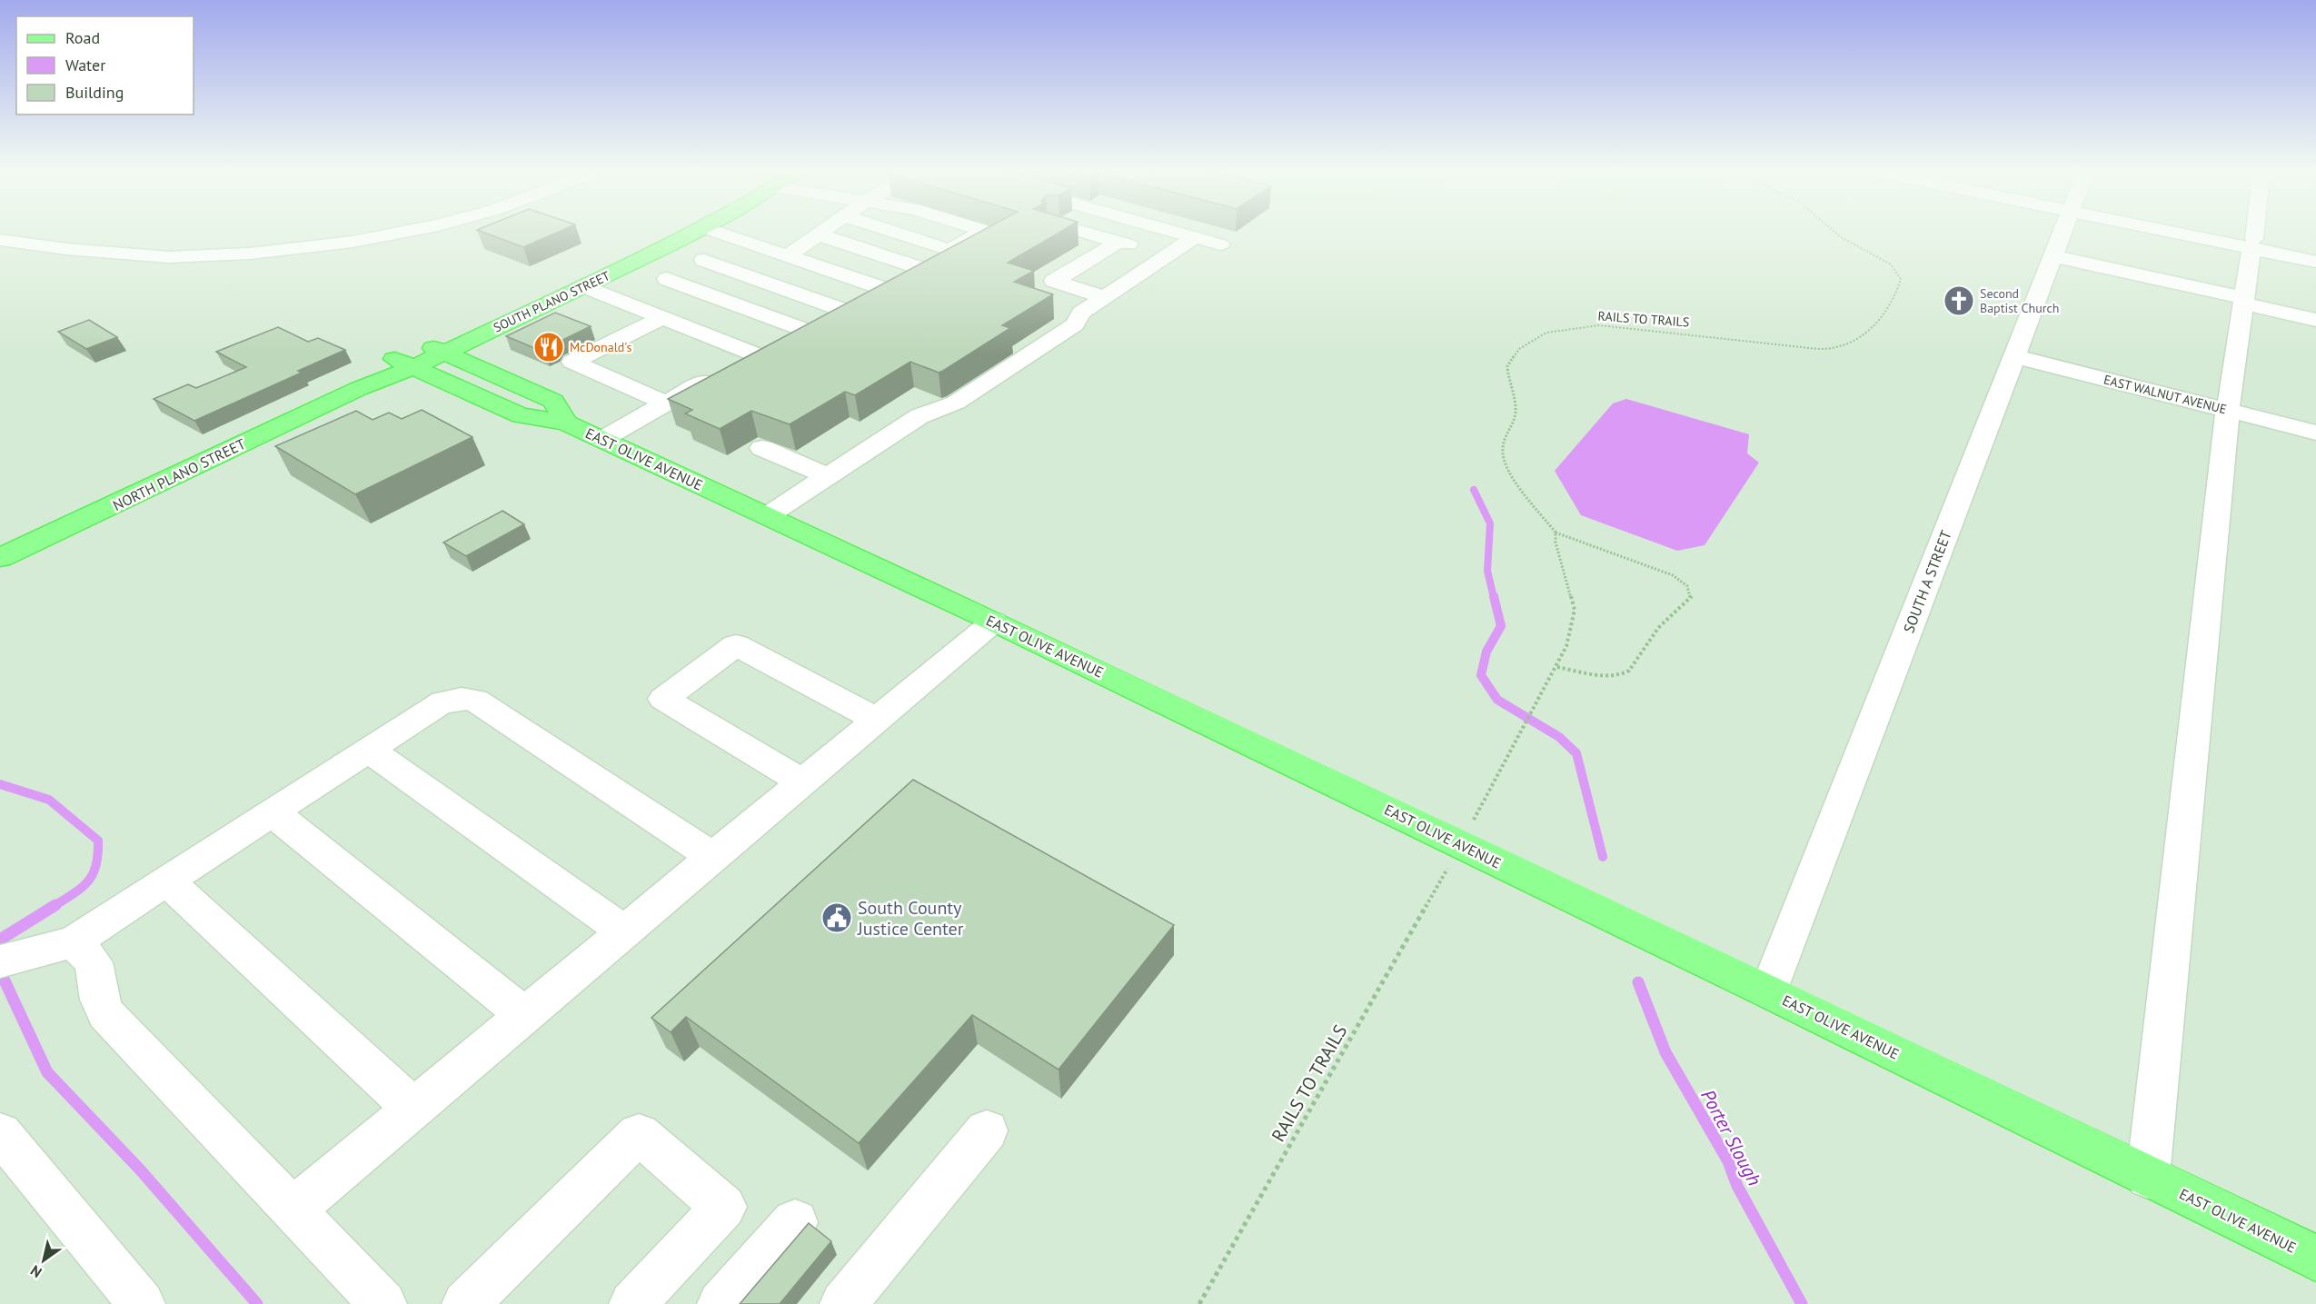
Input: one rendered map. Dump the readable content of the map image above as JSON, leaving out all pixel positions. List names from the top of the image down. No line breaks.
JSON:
{"streets":{"main road":["SOUTH PLANO STREET","EAST OLIVE AVENUE","NORTH PLANO STREET"],"street":["EAST WALNUT AVENUE","SOUTH A STREET"],"path":["RAILS TO TRAILS"]},"crossings":[["SOUTH PLANO STREET","EAST OLIVE AVENUE"],["SOUTH PLANO STREET","NORTH PLANO STREET"],["EAST WALNUT AVENUE","SOUTH A STREET"],["EAST OLIVE AVENUE","NORTH PLANO STREET"],["EAST OLIVE AVENUE","SOUTH A STREET"]],"water":["Porter Slough"],"places":{"church":["Second Baptist Church"],"restaurant":["McDonald's"],"public building":["South County Justice Center"]},"legend":["Road","Water","Building"],"north":"bottom left"}
